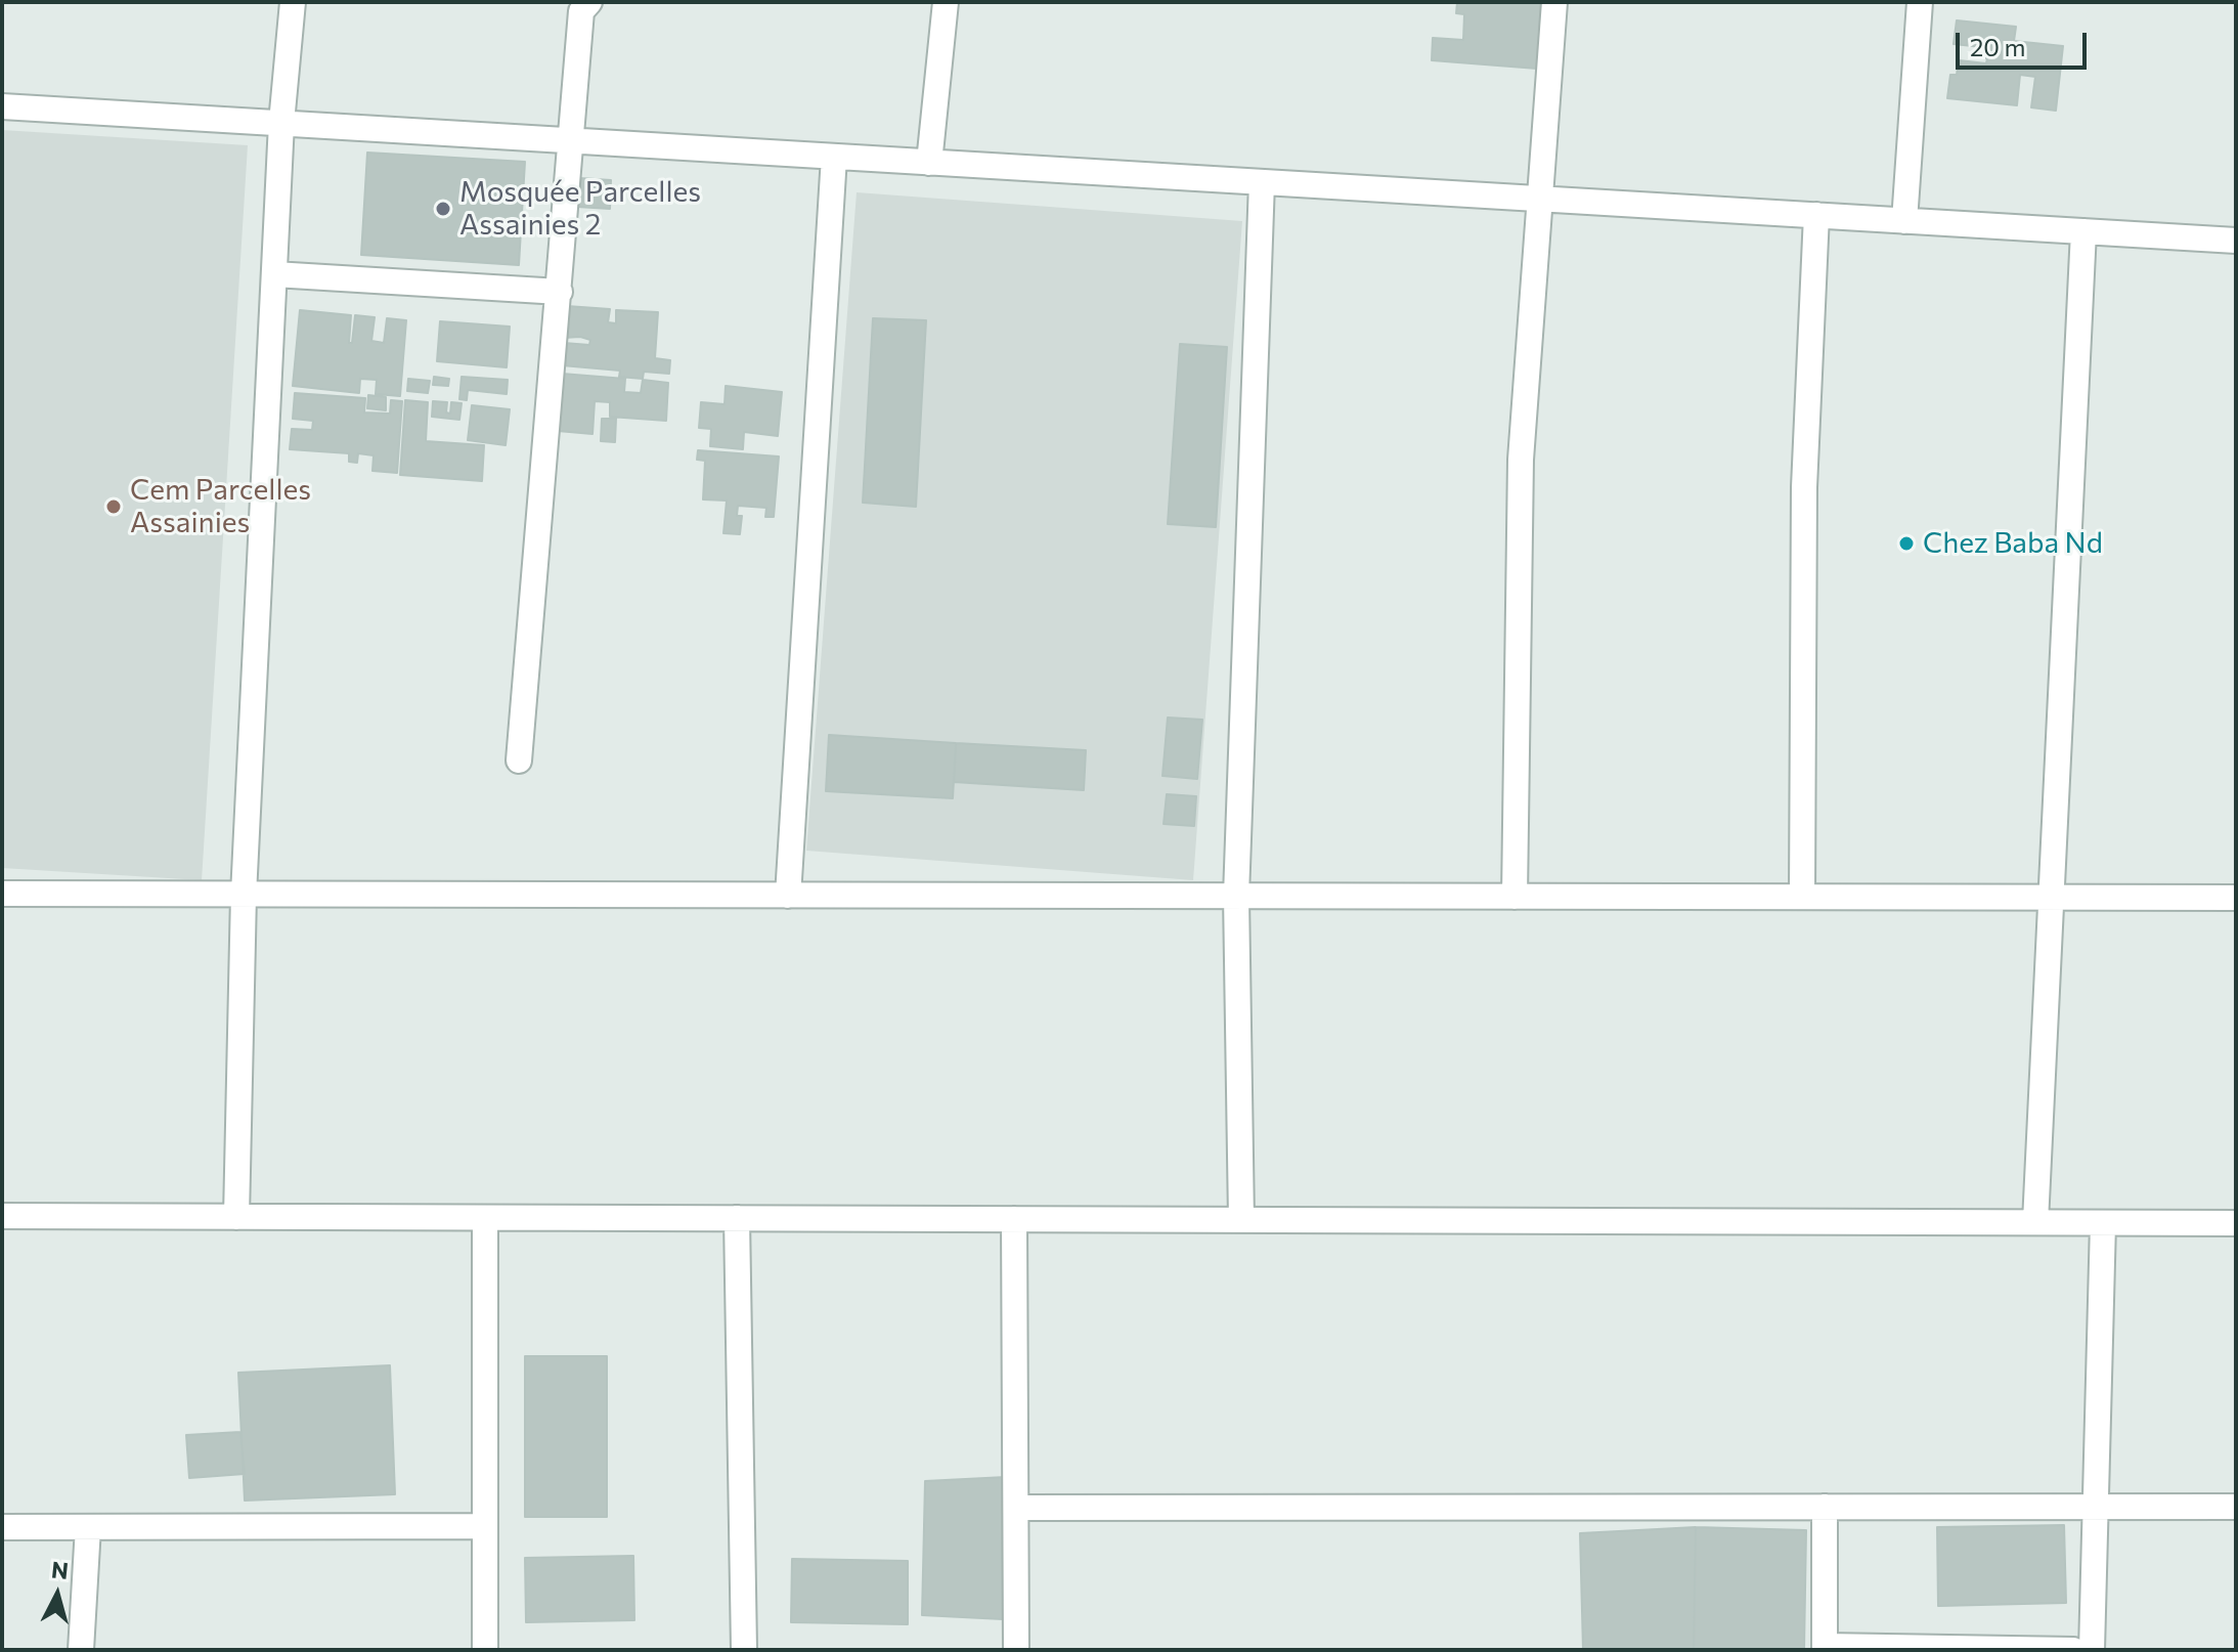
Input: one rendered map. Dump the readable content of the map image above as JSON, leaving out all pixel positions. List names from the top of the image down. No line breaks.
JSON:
{"places":["Mosquée Parcelles Assainies 2","Cem Parcelles Assainies","Chez Baba Nd"],"scale_bar":"20 m","north":"top"}
